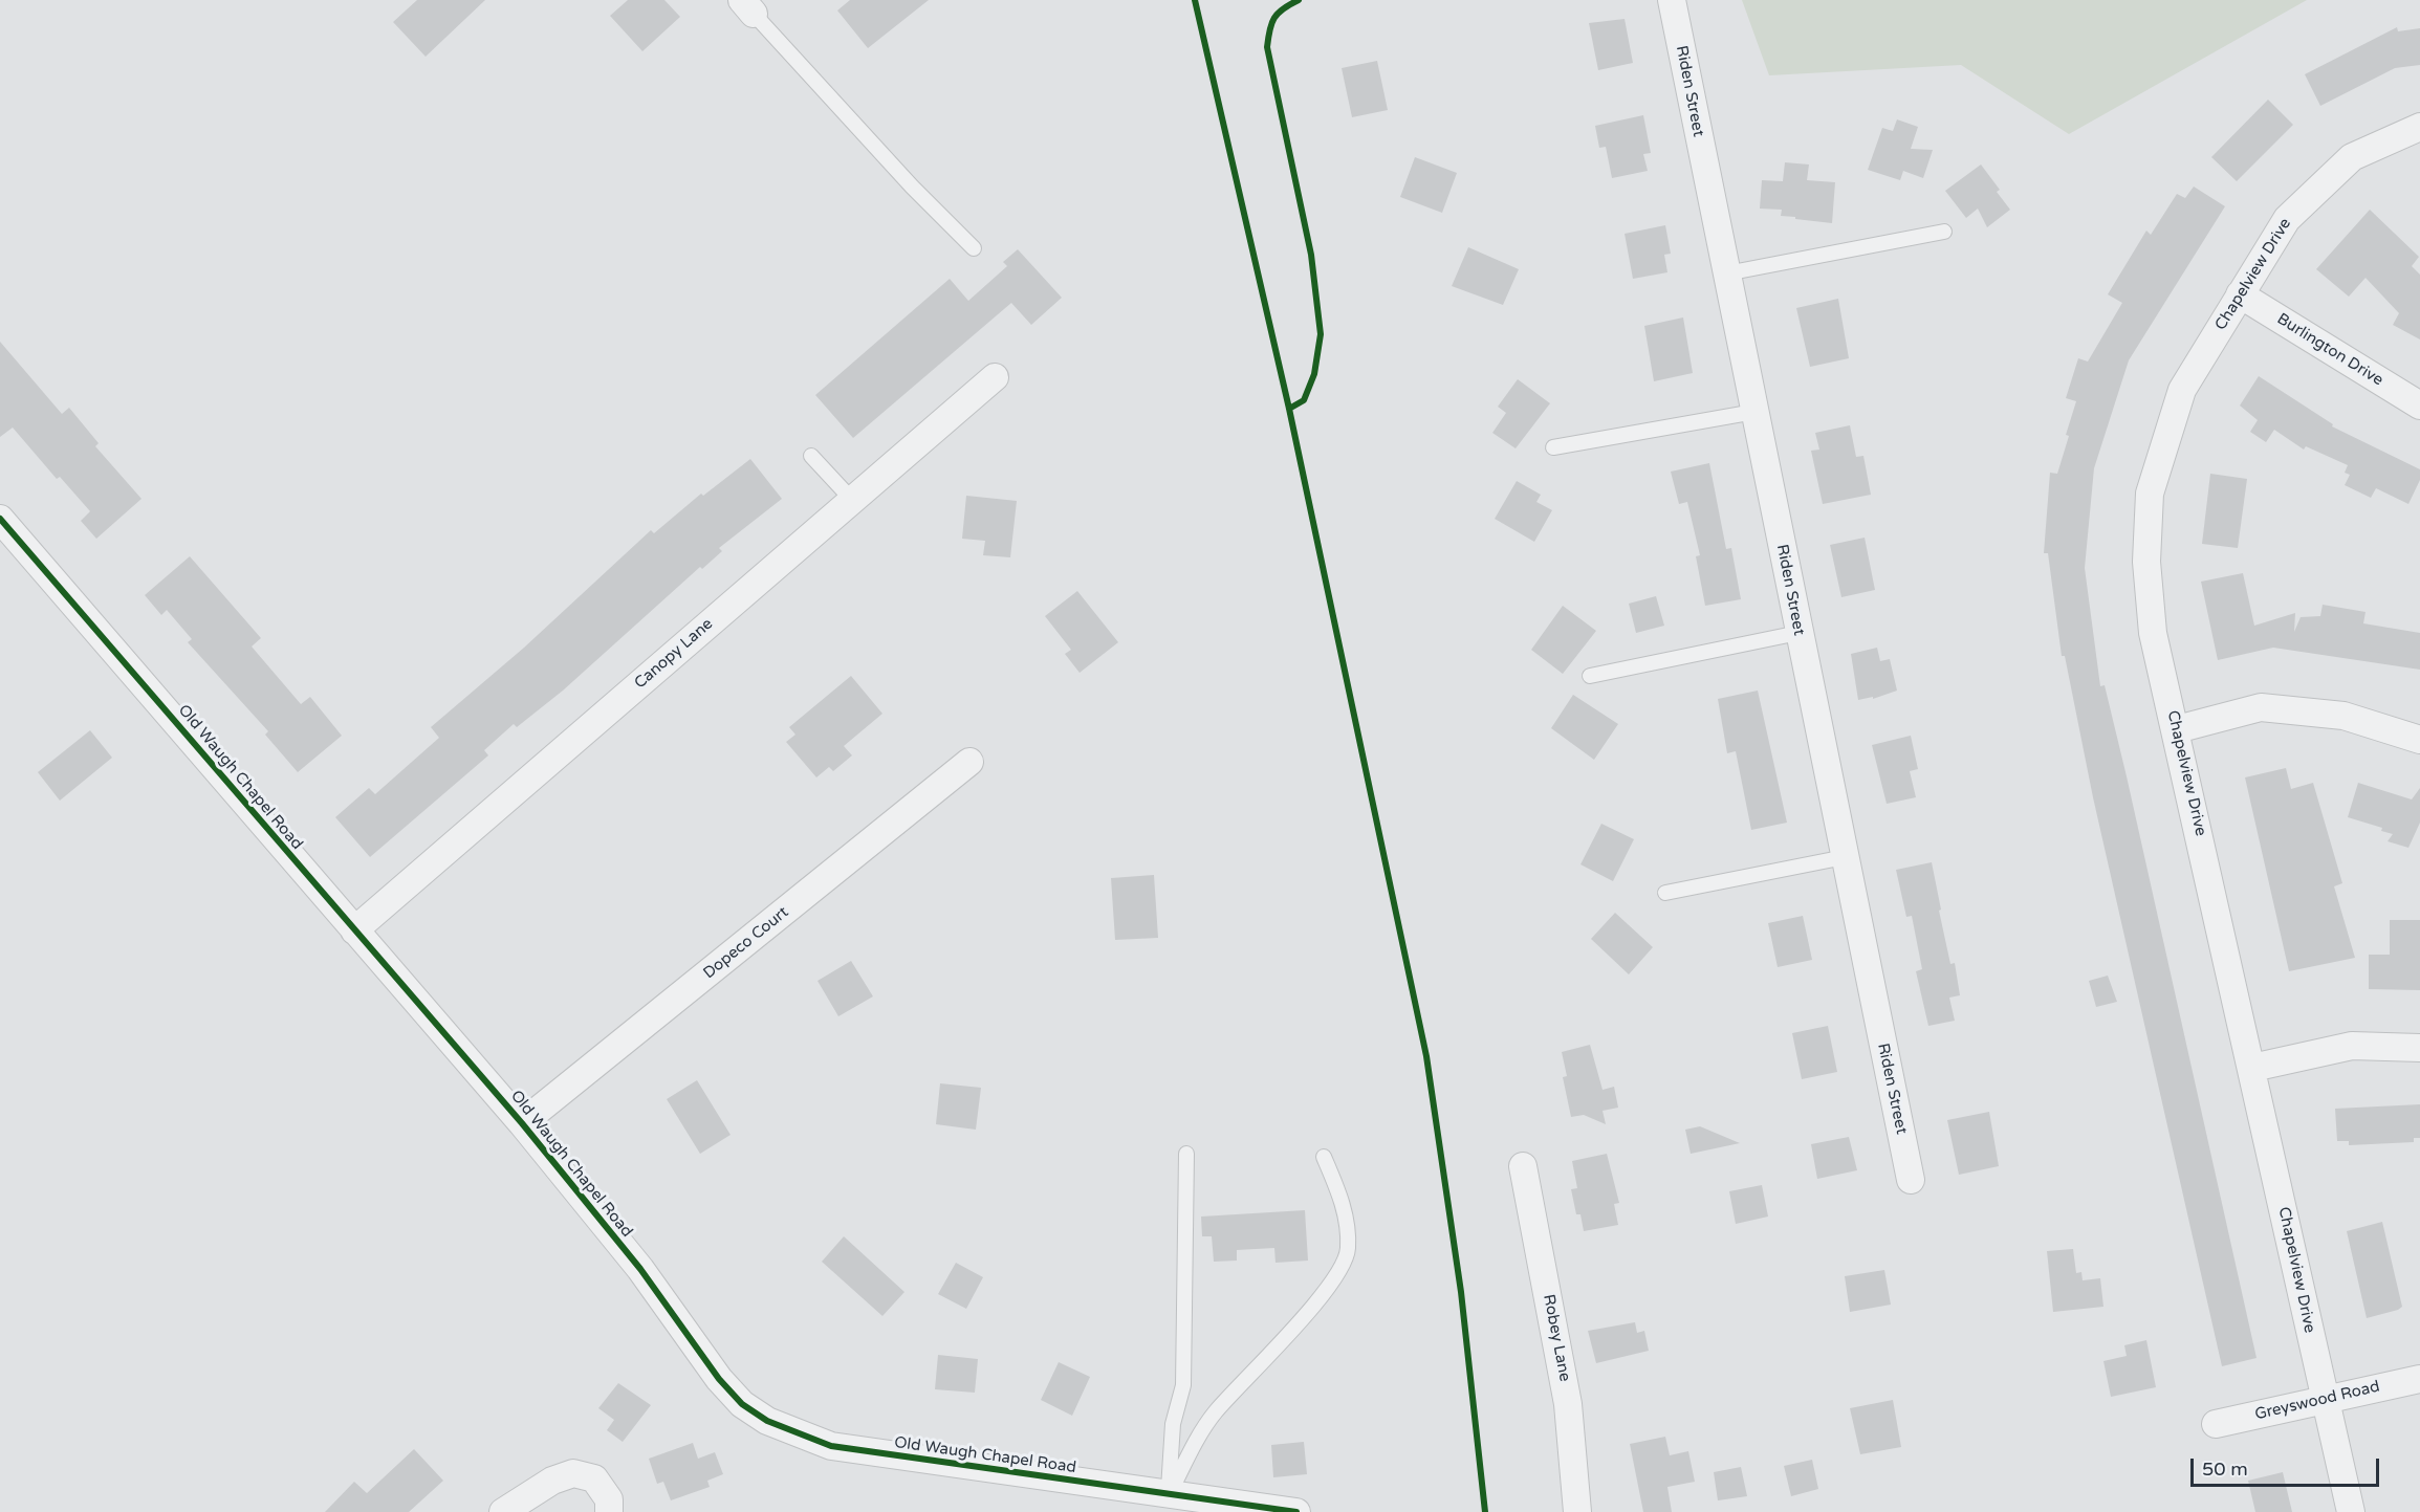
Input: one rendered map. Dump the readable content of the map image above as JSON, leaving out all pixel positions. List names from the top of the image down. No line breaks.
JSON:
{"streets":{"street":["Riden Street","Chapelview Drive","Burlington Drive","Canopy Lane","Old Waugh Chapel Road","Dopeco Court","Robey Lane","Greyswood Road"]},"crossings":[["Chapelview Drive","Burlington Drive"],["Chapelview Drive","Greyswood Road"],["Canopy Lane","Old Waugh Chapel Road"],["Old Waugh Chapel Road","Dopeco Court"]],"scale_bar":"50 m"}
